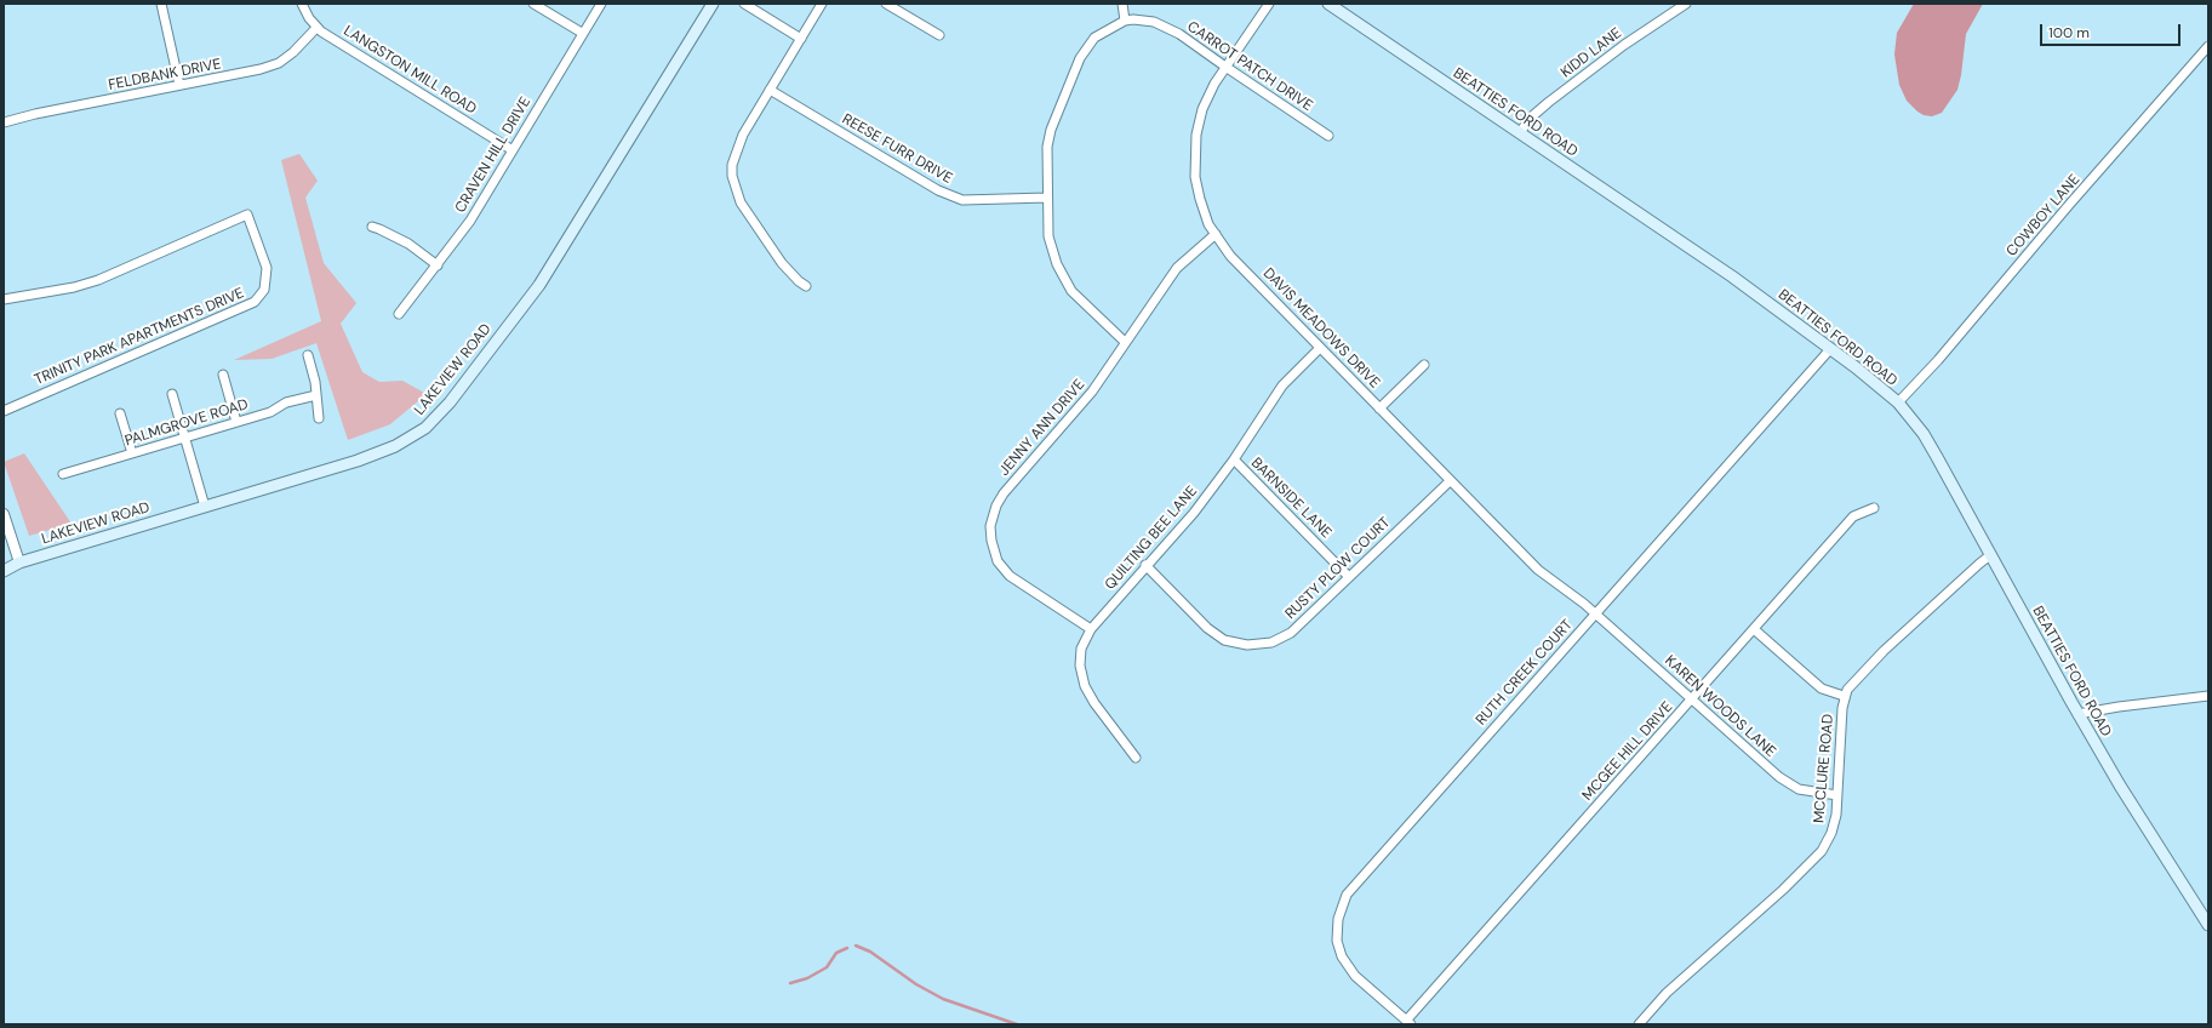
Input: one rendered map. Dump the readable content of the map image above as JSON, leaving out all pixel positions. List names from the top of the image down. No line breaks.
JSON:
{"streets":{"main road":["BEATTIES FORD ROAD","LAKEVIEW ROAD"],"street":["KIDD LANE","CARROT PATCH DRIVE","LANGSTON MILL ROAD","FELDBANK DRIVE","REESE FURR DRIVE","CRAVEN HILL DRIVE","COWBOY LANE","DAVIS MEADOWS DRIVE","TRINITY PARK APARTMENTS DRIVE","PALMGROVE ROAD","JENNY ANN DRIVE","BARNSIDE LANE","QUILTING BEE LANE","RUSTY PLOW COURT","RUTH CREEK COURT","KAREN WOODS LANE","MCGEE HILL DRIVE","MCCLURE ROAD"]},"crossings":[["KIDD LANE","BEATTIES FORD ROAD"],["CARROT PATCH DRIVE","DAVIS MEADOWS DRIVE"],["LANGSTON MILL ROAD","FELDBANK DRIVE"],["LANGSTON MILL ROAD","CRAVEN HILL DRIVE"],["BEATTIES FORD ROAD","COWBOY LANE"],["BEATTIES FORD ROAD","RUTH CREEK COURT"],["BEATTIES FORD ROAD","MCCLURE ROAD"],["DAVIS MEADOWS DRIVE","JENNY ANN DRIVE"],["DAVIS MEADOWS DRIVE","QUILTING BEE LANE"],["DAVIS MEADOWS DRIVE","RUSTY PLOW COURT"],["DAVIS MEADOWS DRIVE","RUTH CREEK COURT"],["DAVIS MEADOWS DRIVE","KAREN WOODS LANE"],["JENNY ANN DRIVE","QUILTING BEE LANE"],["BARNSIDE LANE","QUILTING BEE LANE"],["BARNSIDE LANE","RUSTY PLOW COURT"],["QUILTING BEE LANE","RUSTY PLOW COURT"],["RUTH CREEK COURT","KAREN WOODS LANE"],["RUTH CREEK COURT","MCGEE HILL DRIVE"],["KAREN WOODS LANE","MCGEE HILL DRIVE"],["KAREN WOODS LANE","MCCLURE ROAD"]],"scale_bar":"100 m"}
